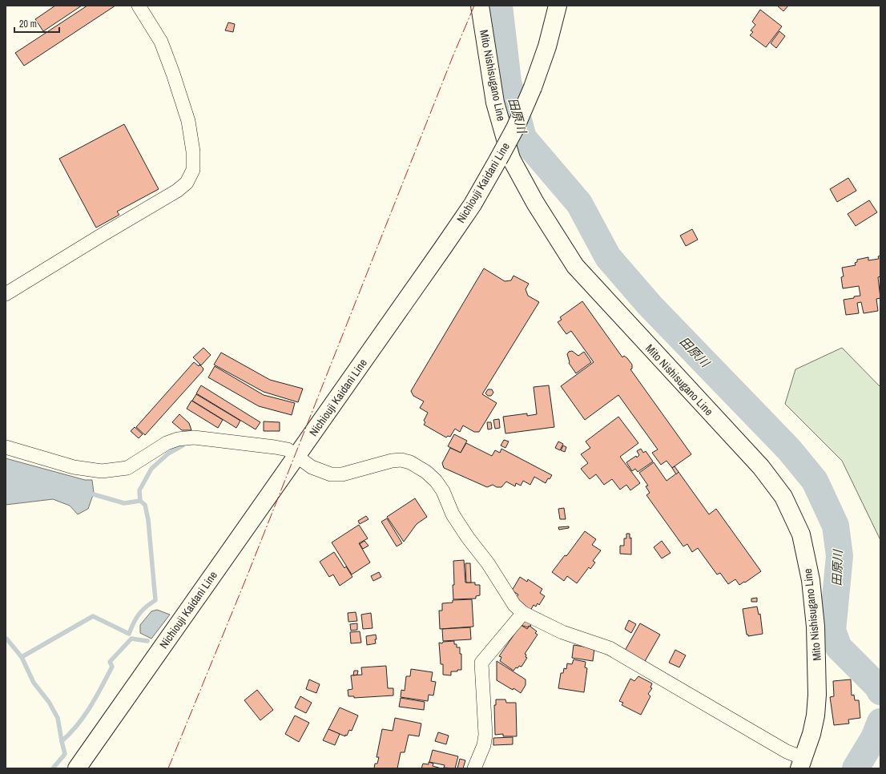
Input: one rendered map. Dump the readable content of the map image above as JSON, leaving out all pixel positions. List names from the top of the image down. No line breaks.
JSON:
{"streets":{"main road":["Mito Nishisugano Line","Nichiouji Kaidani Line"]},"water":["田原川"],"scale_bar":"20 m"}
